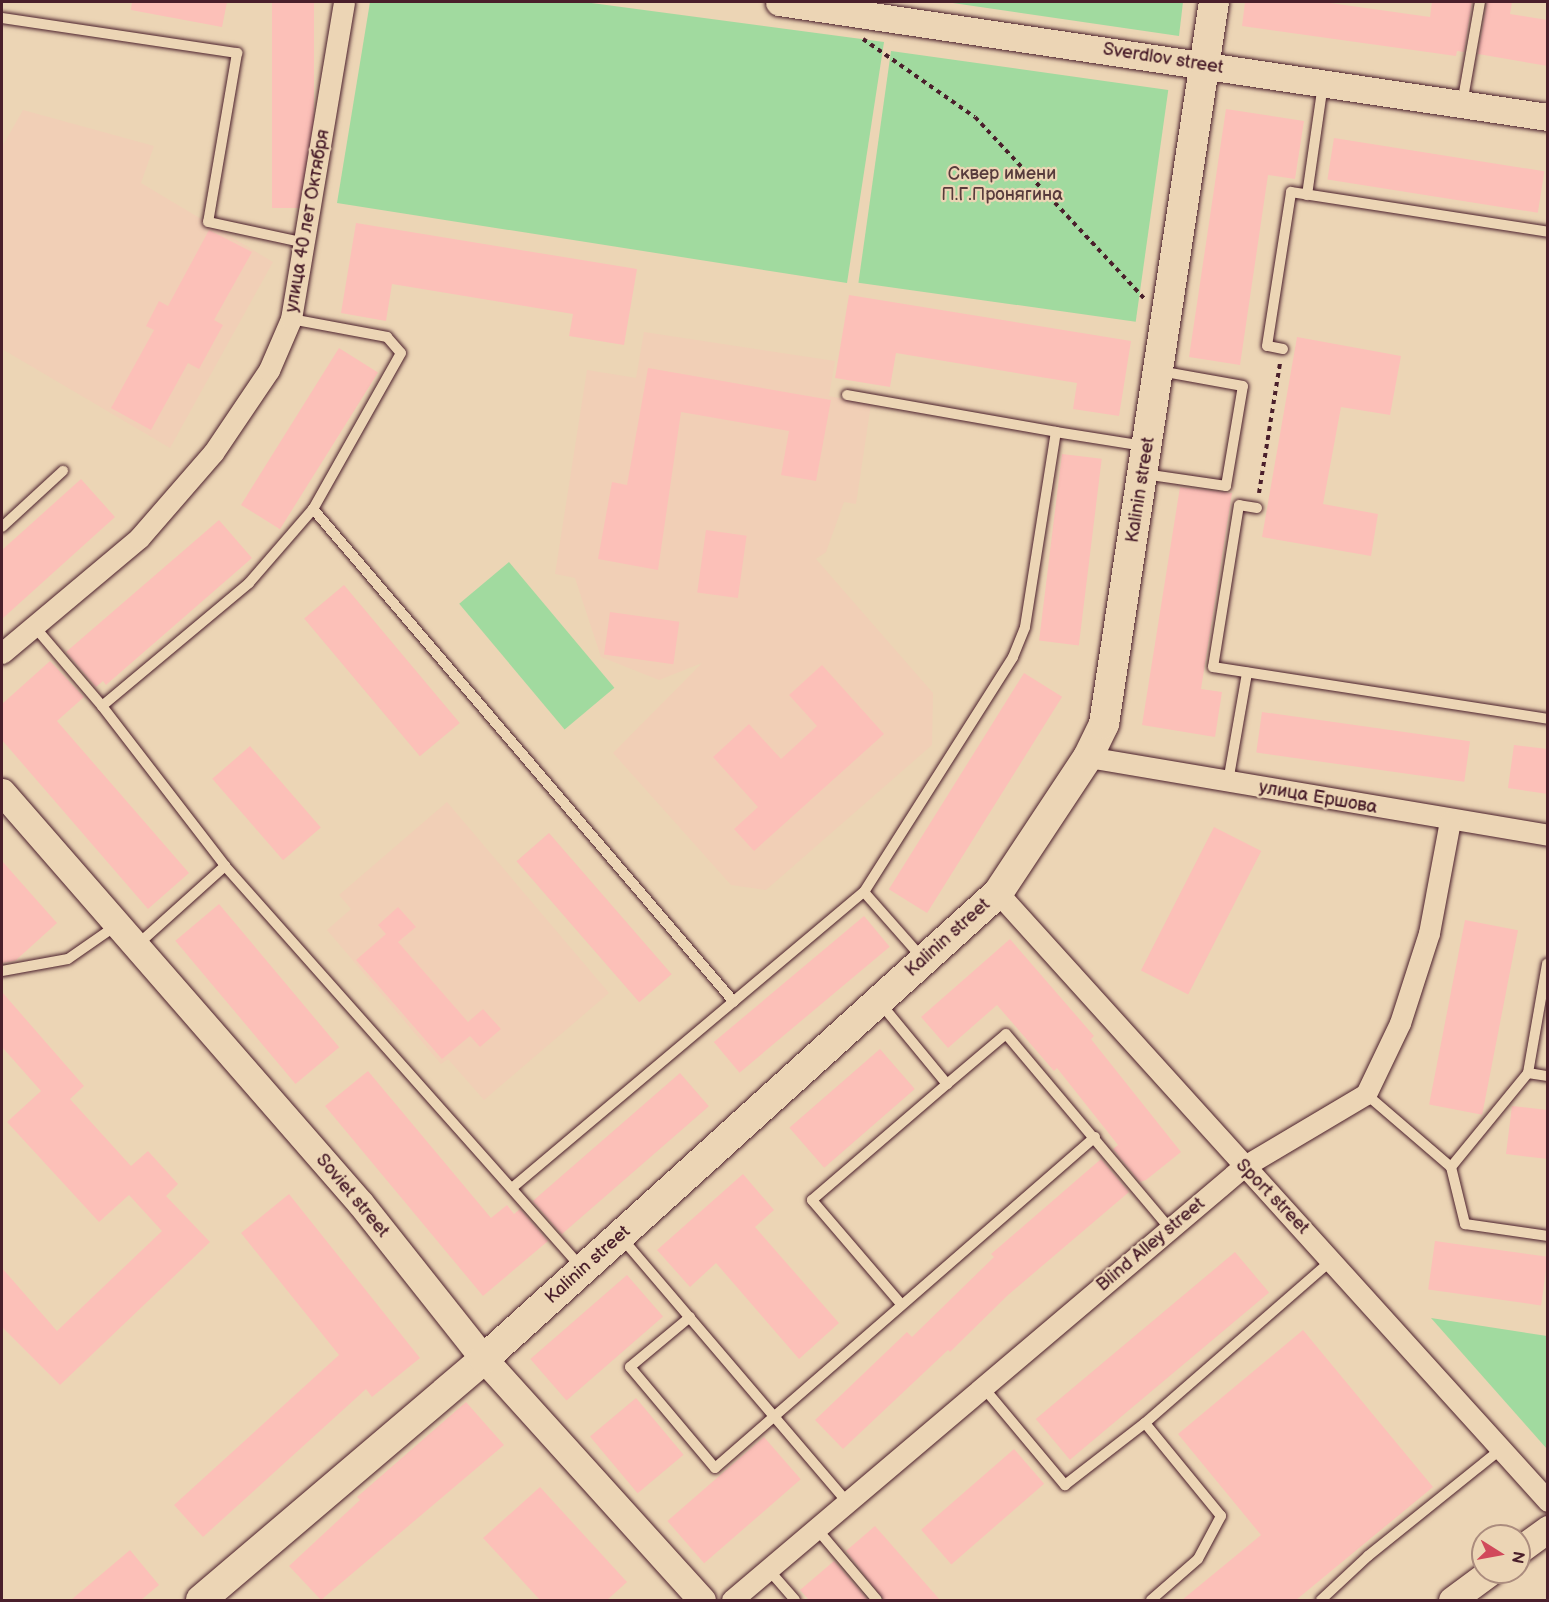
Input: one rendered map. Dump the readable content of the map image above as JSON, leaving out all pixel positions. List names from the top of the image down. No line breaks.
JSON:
{"streets":{"main road":["Kalinin street"],"street":["Sverdlov street","улица 40 лет Октября","улица Ершова","Soviet street","Sport street","Blind Alley street"]},"crossings":[["Sverdlov street","Kalinin street"],["Kalinin street","улица Ершова"],["Kalinin street","Soviet street"],["Kalinin street","Sport street"],["Sport street","Blind Alley street"]],"parks":["Сквер имени П.Г.Пронягина"],"north":"right"}
